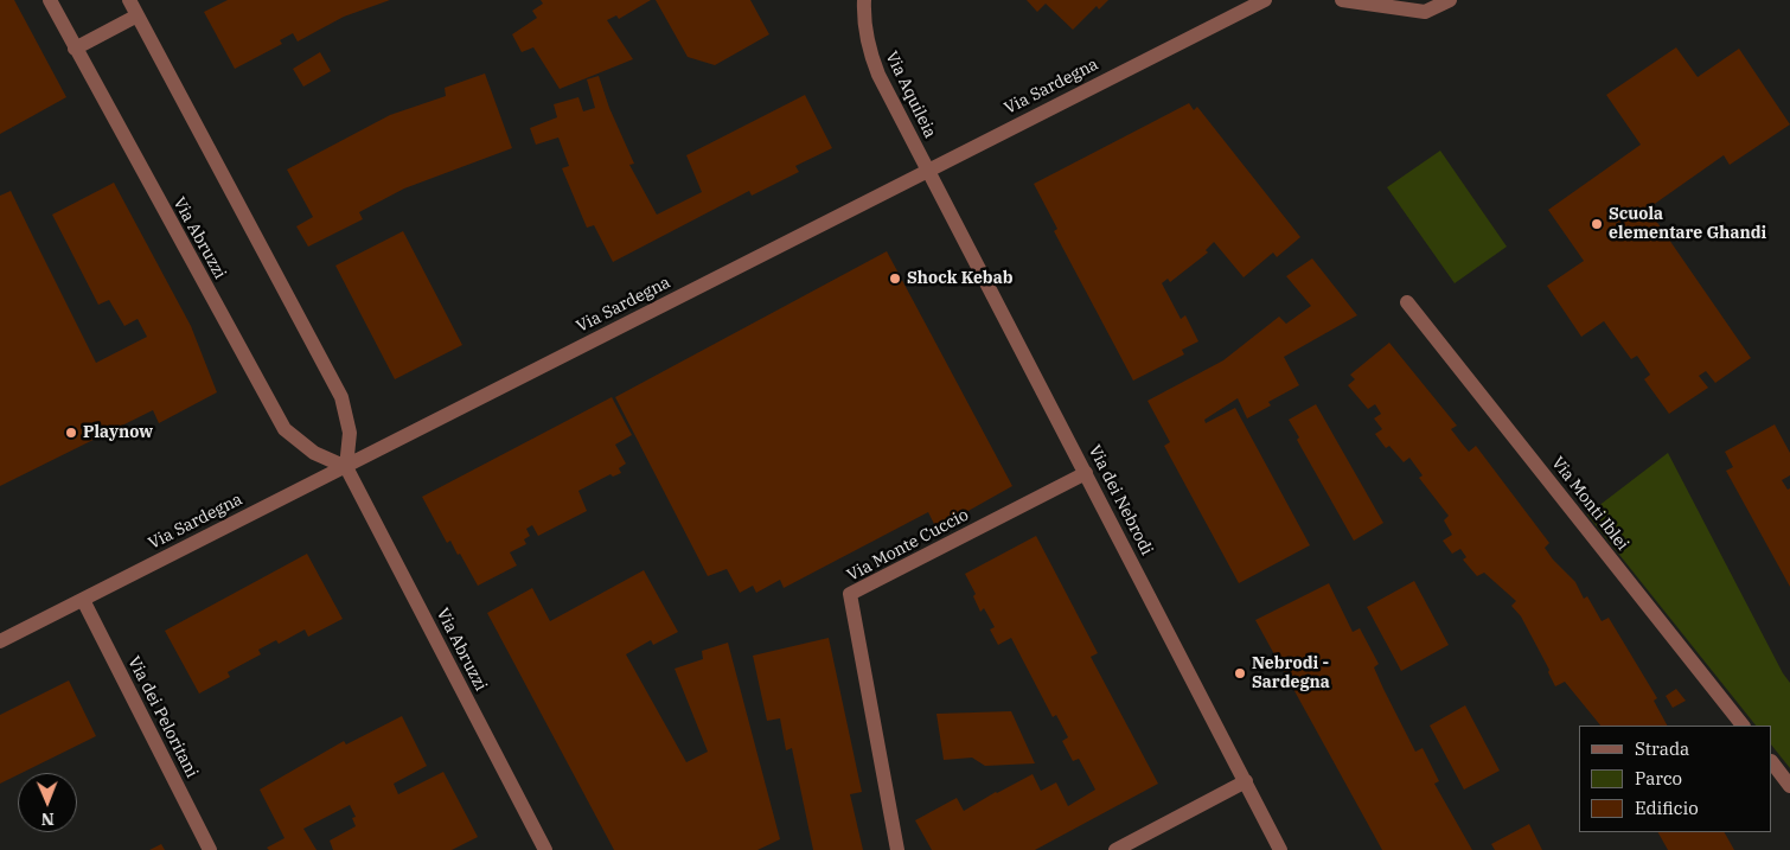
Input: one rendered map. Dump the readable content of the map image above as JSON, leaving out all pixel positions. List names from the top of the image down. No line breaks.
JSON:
{"streets":{"street":["Via Sardegna","Via Aquileia","Via Abruzzi","Via dei Nebrodi","Via Monti Iblei","Via Monte Cuccio","Via dei Peloritani"]},"crossings":[["Via Sardegna","Via Aquileia"],["Via Sardegna","Via Abruzzi"],["Via Sardegna","Via dei Nebrodi"],["Via Sardegna","Via dei Peloritani"],["Via Aquileia","Via dei Nebrodi"],["Via dei Nebrodi","Via Monte Cuccio"]],"places":["Scuola elementare Ghandi","Shock Kebab","Playnow","Nebrodi - Sardegna"],"legend":["Strada","Parco","Edificio"],"north":"bottom"}
